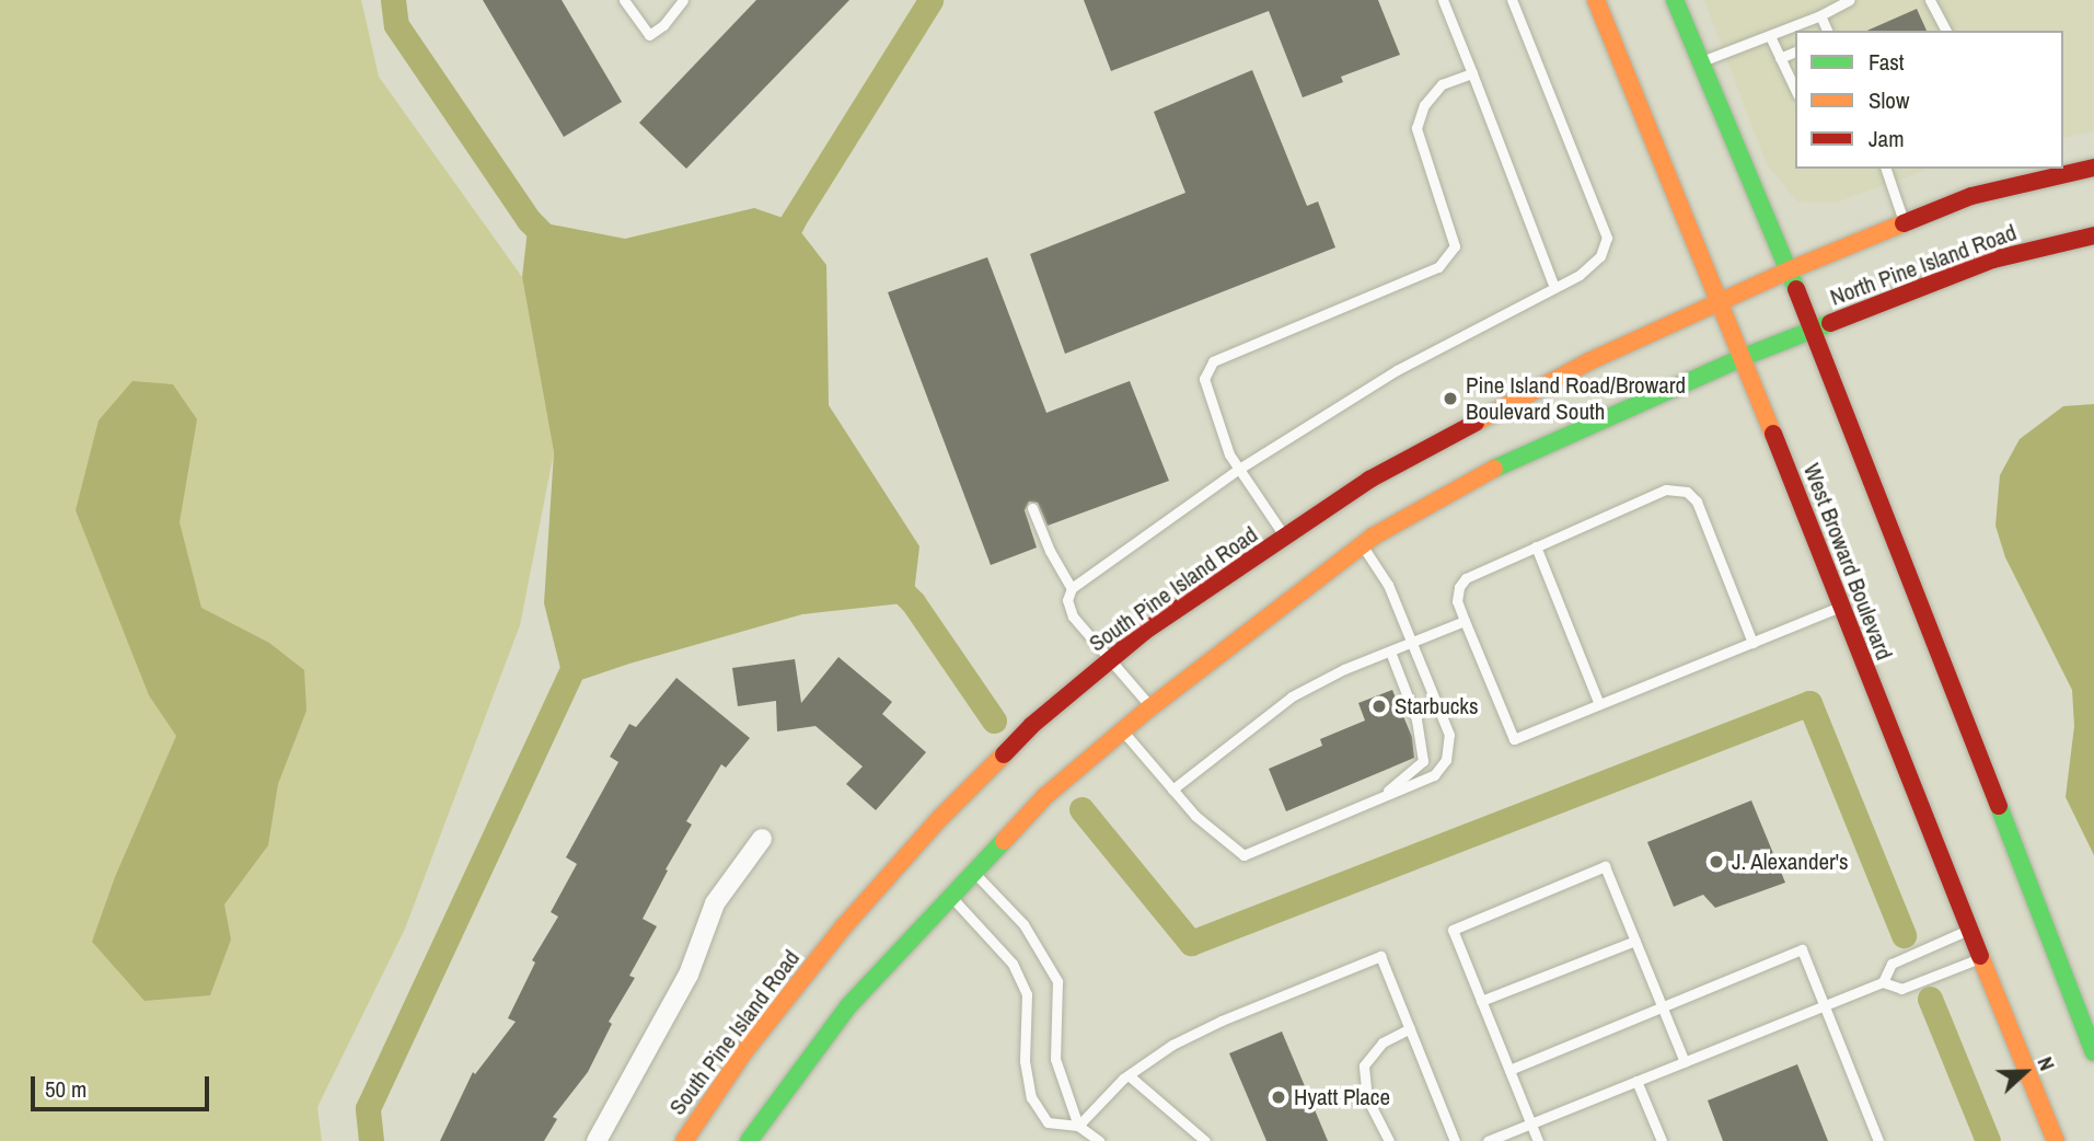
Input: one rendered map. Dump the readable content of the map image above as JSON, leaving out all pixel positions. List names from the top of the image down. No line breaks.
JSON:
{"streets":{"main road":["North Pine Island Road","West Broward Boulevard","South Pine Island Road"]},"crossings":[["North Pine Island Road","South Pine Island Road"],["West Broward Boulevard","South Pine Island Road"]],"places":["Pine Island Road/Broward Boulevard South","Starbucks","J. Alexander's","Hyatt Place"],"legend":["Fast","Slow","Jam"],"scale_bar":"50 m","north":"right"}
